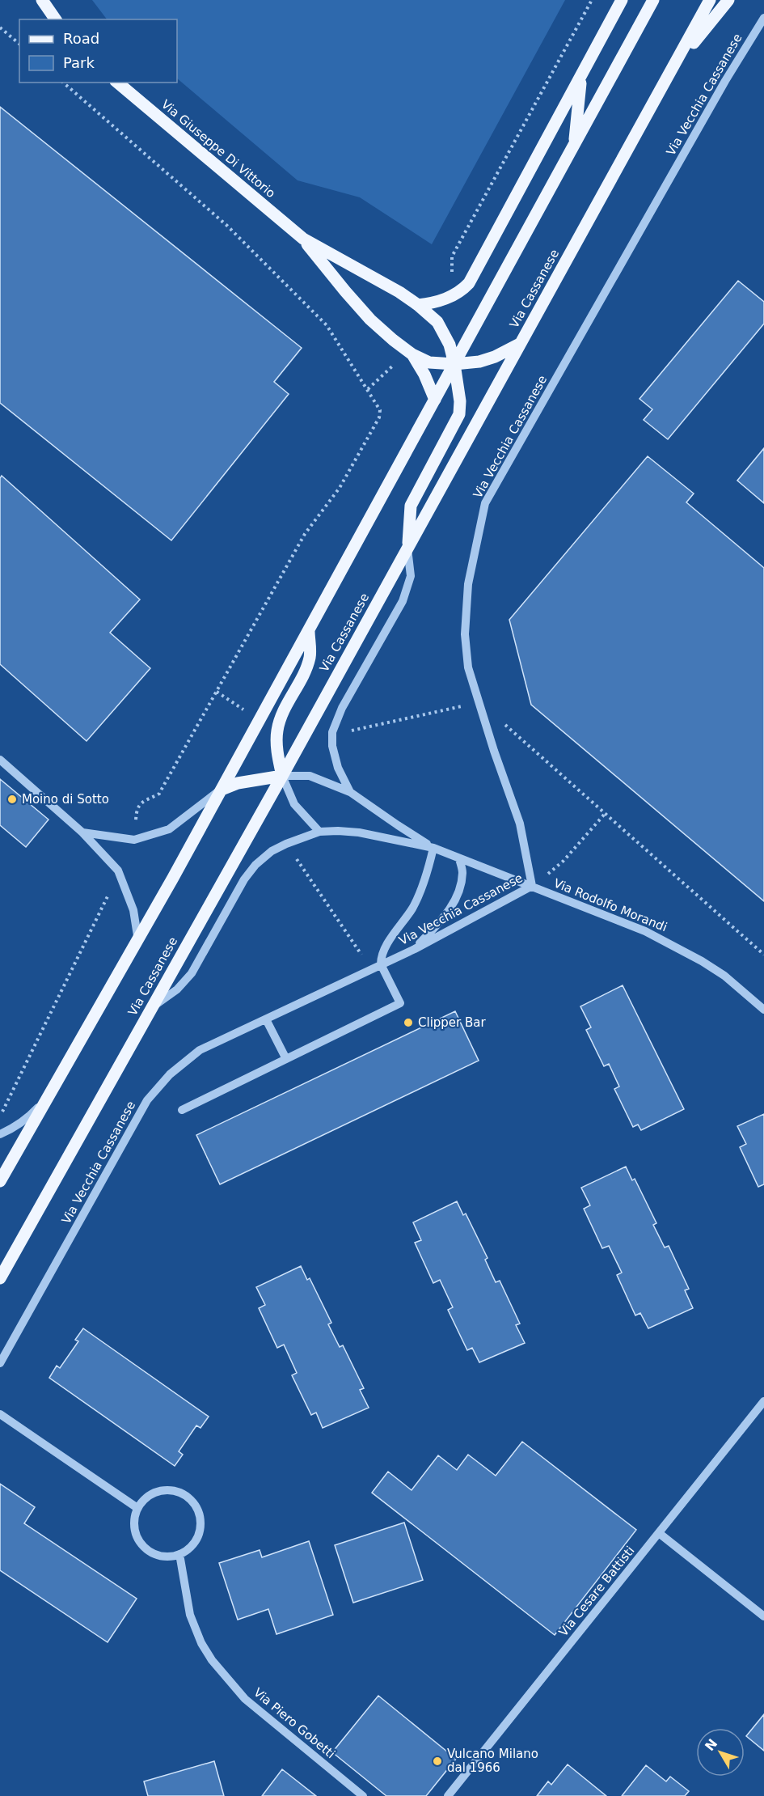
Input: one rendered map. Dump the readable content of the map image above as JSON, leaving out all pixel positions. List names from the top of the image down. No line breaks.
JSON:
{"streets":{"main road":["Via Giuseppe Di Vittorio","Via Cassanese"],"street":["Via Vecchia Cassanese","Via Rodolfo Morandi","Via Cesare Battisti","Via Piero Gobetti"]},"crossings":[["Via Vecchia Cassanese","Via Rodolfo Morandi"],["Via Cassanese","Via Rodolfo Morandi"]],"places":["Moino di Sotto","Clipper Bar","Vulcano Milano dal 1966"],"legend":["Road","Park"],"north":"top left"}
